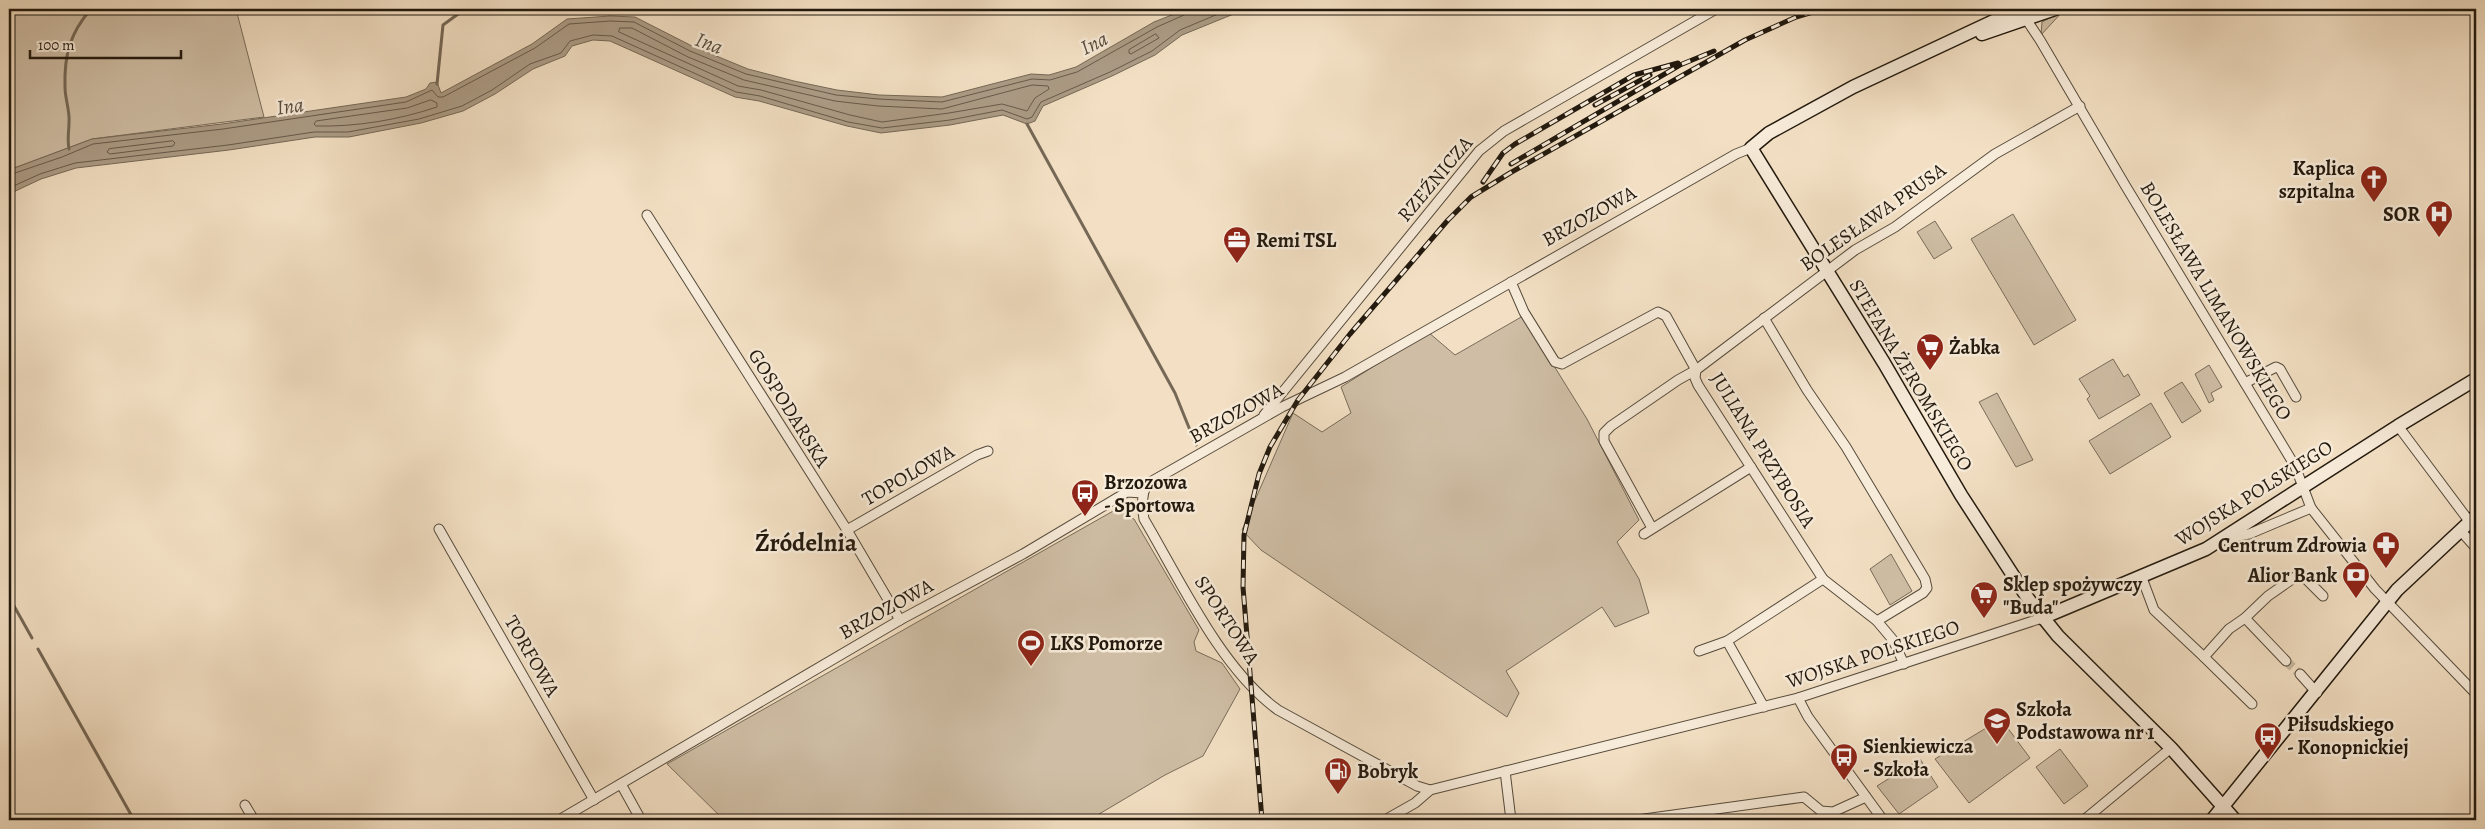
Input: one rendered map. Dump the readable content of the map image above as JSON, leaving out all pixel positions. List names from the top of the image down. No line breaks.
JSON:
{"streets":{"street":["RZEŹNICZA","BRZOZOWA","BOLESŁAWA PRUSA","BOLESŁAWA LIMANOWSKIEGO","STEFANA ŻEROMSKIEGO","GOSPODARSKA","JULIANA PRZYBOSIA","TOPOLOWA","WOJSKA POLSKIEGO","SPORTOWA","TORFOWA"]},"crossings":[["RZEŹNICZA","BRZOZOWA"],["BRZOZOWA","BOLESŁAWA LIMANOWSKIEGO"],["BRZOZOWA","STEFANA ŻEROMSKIEGO"],["BRZOZOWA","GOSPODARSKA"],["BRZOZOWA","JULIANA PRZYBOSIA"],["BRZOZOWA","SPORTOWA"],["BRZOZOWA","TORFOWA"],["BOLESŁAWA PRUSA","BOLESŁAWA LIMANOWSKIEGO"],["BOLESŁAWA PRUSA","STEFANA ŻEROMSKIEGO"],["BOLESŁAWA PRUSA","JULIANA PRZYBOSIA"],["BOLESŁAWA LIMANOWSKIEGO","WOJSKA POLSKIEGO"],["STEFANA ŻEROMSKIEGO","WOJSKA POLSKIEGO"],["GOSPODARSKA","TOPOLOWA"],["JULIANA PRZYBOSIA","WOJSKA POLSKIEGO"],["WOJSKA POLSKIEGO","SPORTOWA"]],"districts":["Źródelnia"],"water":["Ina"],"places":{"church":["Kaplica szpitalna"],"hospital":["SOR"],"office":["Remi TSL"],"supermarket":["Żabka","Sklep spożywczy \"Buda\""],"bus stop":["Brzozowa - Sportowa","Piłsudskiego - Konopnickiej","Sienkiewicza - Szkoła"],"pharmacy":["Centrum Zdrowia"],"bank":["Alior Bank"],"sports":["LKS Pomorze"],"school or university":["Szkoła Podstawowa nr 1"],"fuel station":["Bobryk"]},"scale_bar":"100 m"}
